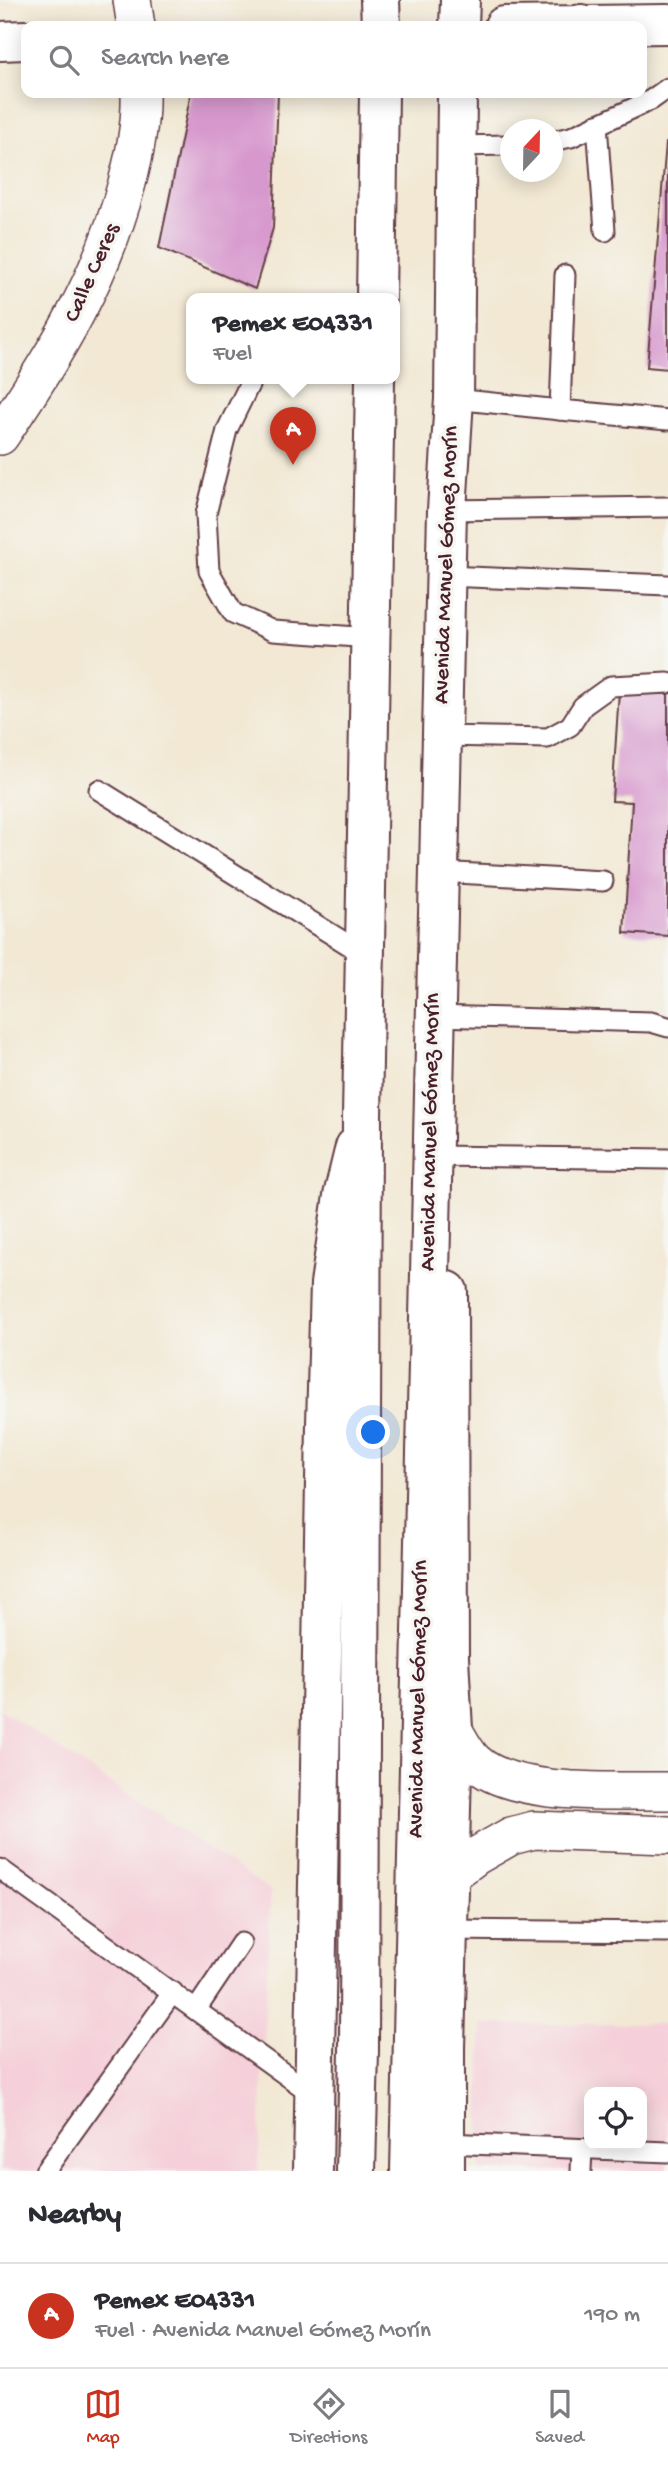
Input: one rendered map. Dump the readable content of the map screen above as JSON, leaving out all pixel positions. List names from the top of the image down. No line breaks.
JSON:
{"streets":{"main road":["Avenida Manuel Gómez Morín"],"street":["Calle Ceres"]},"north":"top","page":{"search":"Search here","popup":["Pemex E04331","Fuel"],"pins":"A","heading":"Nearby","list":[{"mark":"A","name":"Pemex E04331","note":"Fuel · Avenida Manuel Gómez Morín","value":"190 m"}],"nav":["Map","Directions","Saved"]}}
